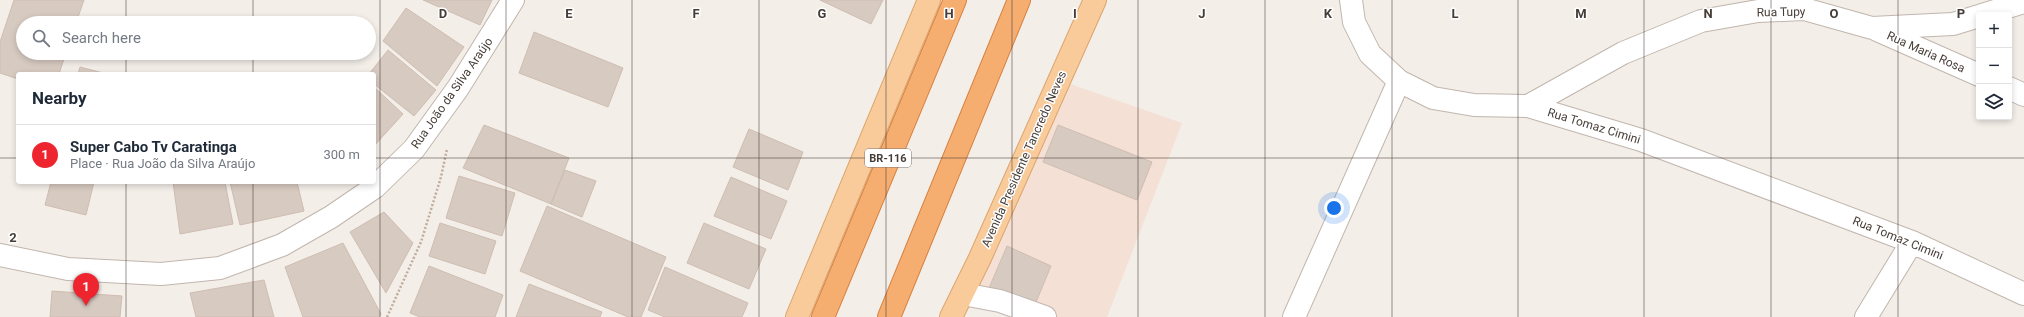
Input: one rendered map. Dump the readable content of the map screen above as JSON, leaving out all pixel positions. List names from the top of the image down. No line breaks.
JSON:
{"streets":{"highway":["BR-116"],"main road":["Avenida Presidente Tancredo Neves"],"street":["Rua Tupy","Rua Maria Rosa","Rua João da Silva Araújo","Rua Tomaz Cimini"]},"crossings":[["Rua Tupy","Rua Maria Rosa"],["Rua Tupy","Rua Tomaz Cimini"]],"page":{"map_buttons":["+","−"],"search":"Search here","heading":"Nearby","list":[{"mark":"1","name":"Super Cabo Tv Caratinga","note":"Place · Rua João da Silva Araújo","value":"300 m"}],"pins":"1"},"grid":{"columns":["D","E","F","G","H","I","J","K","L","M","N","O","P"],"rows":["2"]}}
